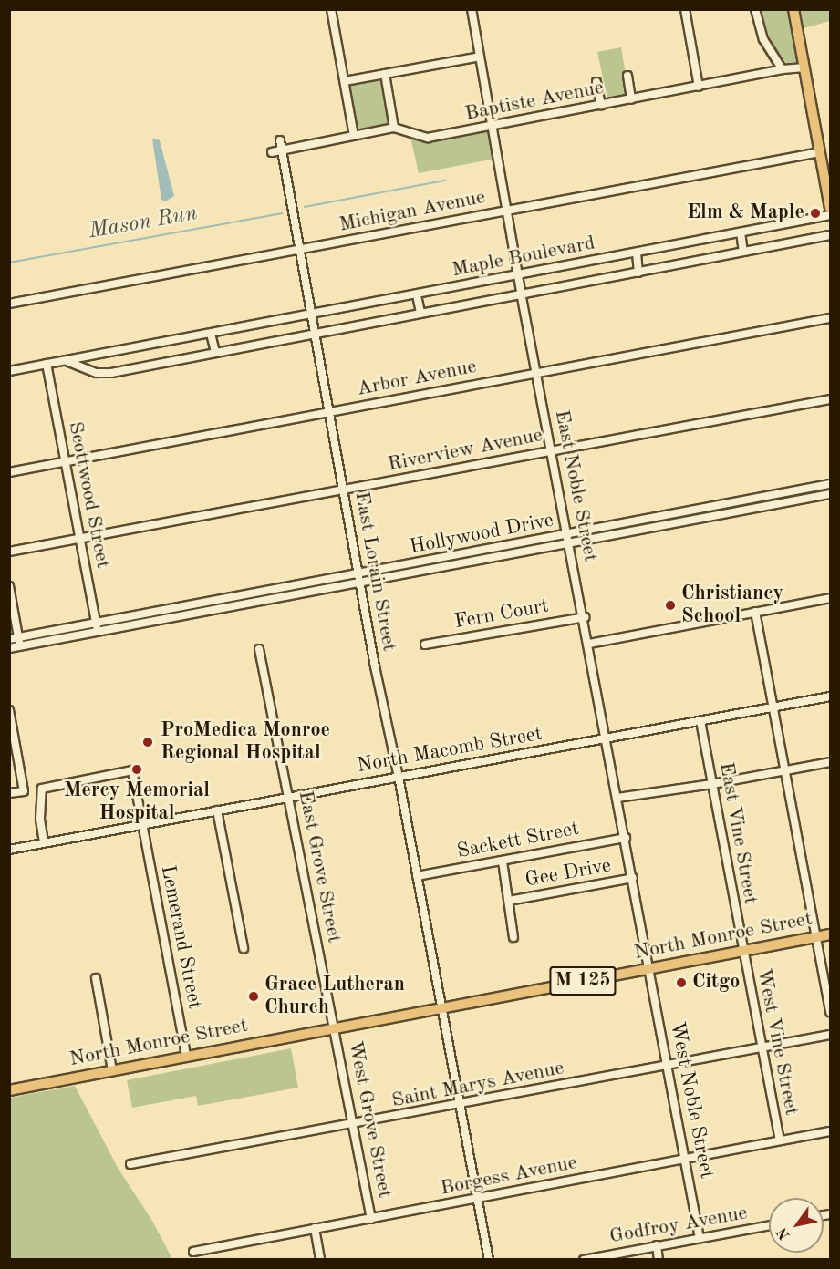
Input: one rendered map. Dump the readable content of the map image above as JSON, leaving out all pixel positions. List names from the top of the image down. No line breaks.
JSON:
{"streets":{"main road":["North Monroe Street","M 125"],"street":["Baptiste Avenue","Michigan Avenue","Maple Boulevard","Arbor Avenue","Riverview Avenue","East Noble Street","Scottwood Street","Hollywood Drive","East Lorain Street","Fern Court","North Macomb Street","East Vine Street","Sackett Street","East Grove Street","Gee Drive","Lemerand Street","West Vine Street","Saint Marys Avenue","West Noble Street","West Grove Street","Borgess Avenue","Godfroy Avenue"]},"crossings":[["Baptiste Avenue","East Noble Street"],["Baptiste Avenue","East Lorain Street"],["Michigan Avenue","East Noble Street"],["Michigan Avenue","East Lorain Street"],["Maple Boulevard","East Noble Street"],["Maple Boulevard","Scottwood Street"],["Maple Boulevard","East Lorain Street"],["Arbor Avenue","East Noble Street"],["Arbor Avenue","Scottwood Street"],["Arbor Avenue","East Lorain Street"],["Riverview Avenue","East Noble Street"],["Riverview Avenue","Scottwood Street"],["Riverview Avenue","East Lorain Street"],["East Noble Street","Hollywood Drive"],["East Noble Street","Fern Court"],["East Noble Street","North Macomb Street"],["East Noble Street","Sackett Street"],["East Noble Street","Gee Drive"],["East Noble Street","North Monroe Street"],["East Noble Street","West Noble Street"],["Scottwood Street","Hollywood Drive"],["Hollywood Drive","East Lorain Street"],["East Lorain Street","North Macomb Street"],["East Lorain Street","Sackett Street"],["East Lorain Street","North Monroe Street"],["East Lorain Street","Saint Marys Avenue"],["East Lorain Street","Borgess Avenue"],["North Macomb Street","East Vine Street"],["North Macomb Street","East Grove Street"],["North Macomb Street","Lemerand Street"],["East Vine Street","North Monroe Street"],["East Vine Street","West Vine Street"],["East Grove Street","North Monroe Street"],["East Grove Street","West Grove Street"],["North Monroe Street","Lemerand Street"],["North Monroe Street","West Vine Street"],["North Monroe Street","West Noble Street"],["North Monroe Street","West Grove Street"],["West Vine Street","Saint Marys Avenue"],["West Vine Street","Borgess Avenue"],["Saint Marys Avenue","West Noble Street"],["Saint Marys Avenue","West Grove Street"],["West Noble Street","Borgess Avenue"],["West Noble Street","Godfroy Avenue"],["West Grove Street","Borgess Avenue"]],"water":["Mason Run"],"places":["Elm & Maple","Christiancy School","ProMedica Monroe Regional Hospital","Mercy Memorial Hospital","Citgo","Grace Lutheran Church"],"north":"bottom left"}
